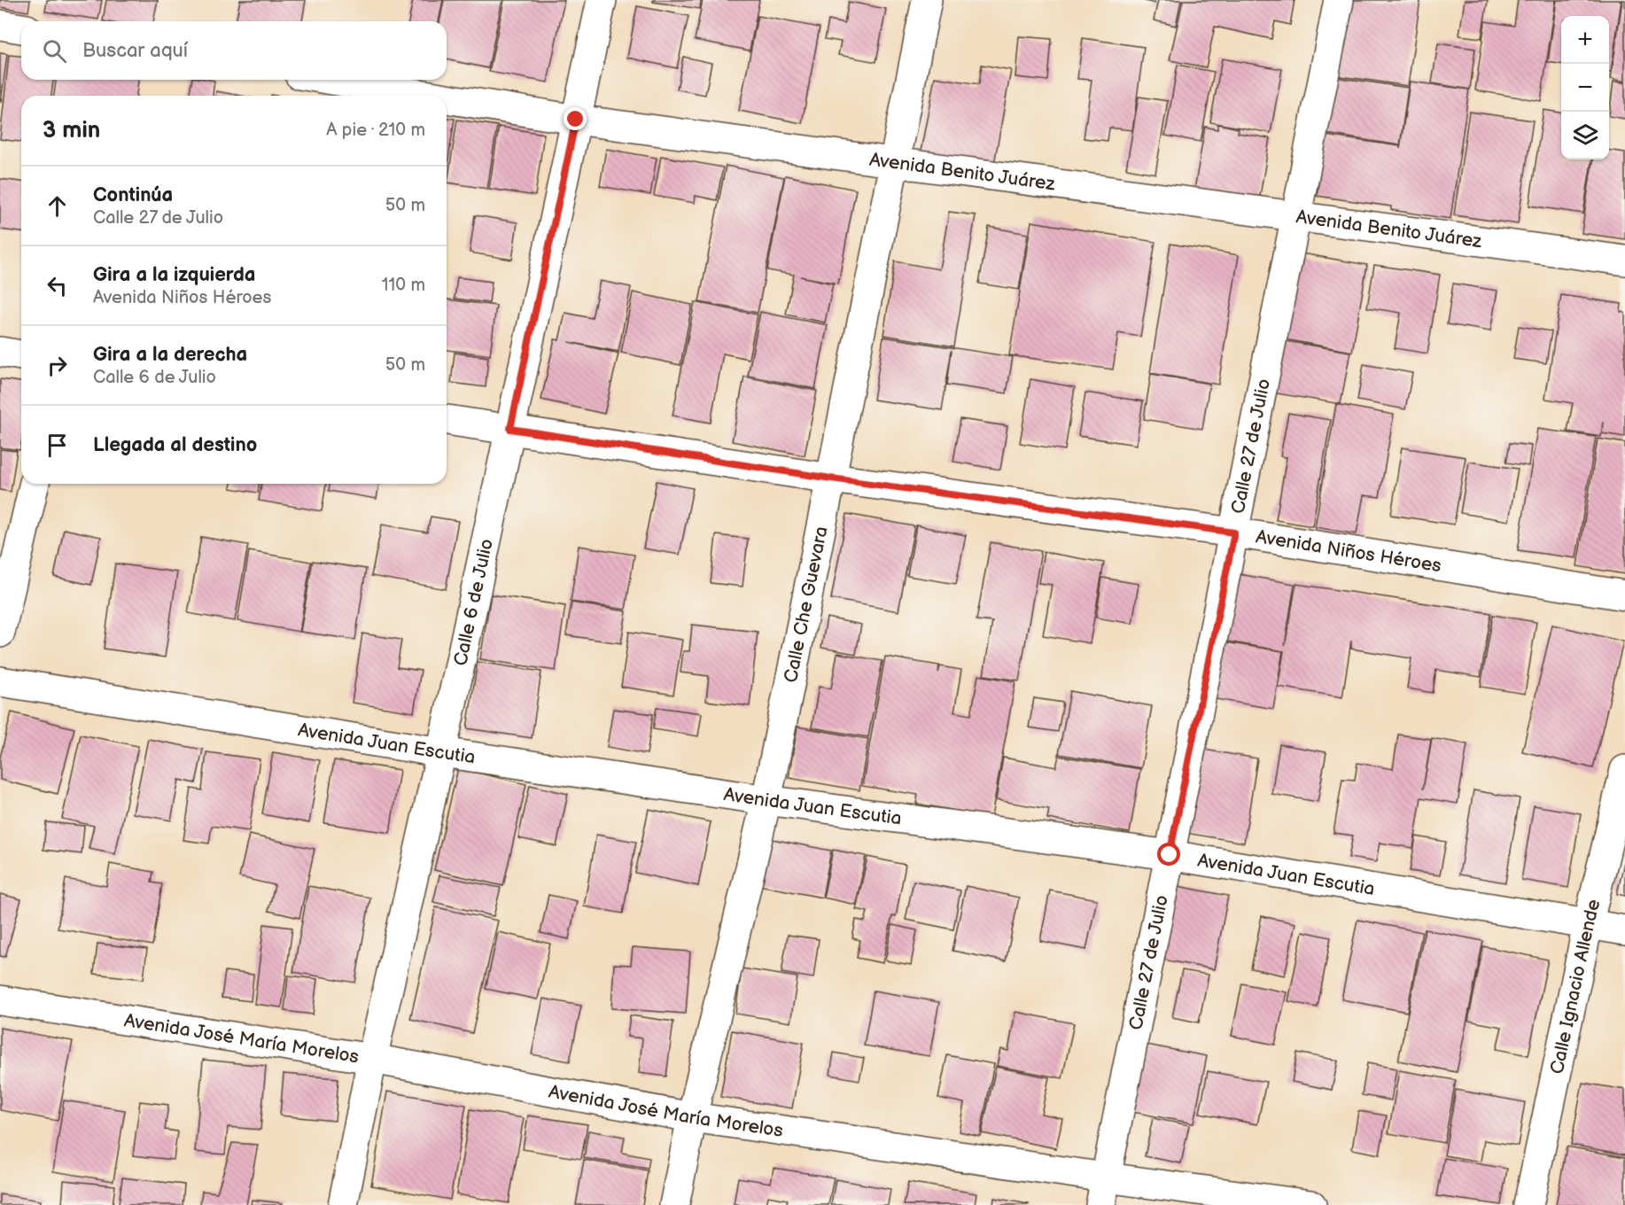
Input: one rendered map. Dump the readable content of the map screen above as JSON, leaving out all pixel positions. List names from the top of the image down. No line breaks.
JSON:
{"streets":{"street":["Avenida Benito Juárez","Calle 27 de Julio","Avenida Niños Héroes","Calle 6 de Julio","Calle Che Guevara","Avenida Juan Escutia","Calle Ignacio Allende","Avenida José María Morelos"]},"crossings":[["Avenida Benito Juárez","Calle 27 de Julio"],["Avenida Benito Juárez","Calle 6 de Julio"],["Avenida Benito Juárez","Calle Che Guevara"],["Calle 27 de Julio","Avenida Niños Héroes"],["Calle 27 de Julio","Avenida Juan Escutia"],["Calle 27 de Julio","Avenida José María Morelos"],["Avenida Niños Héroes","Calle 6 de Julio"],["Avenida Niños Héroes","Calle Che Guevara"],["Calle 6 de Julio","Avenida Juan Escutia"],["Calle 6 de Julio","Avenida José María Morelos"],["Calle Che Guevara","Avenida Juan Escutia"],["Calle Che Guevara","Avenida José María Morelos"],["Avenida Juan Escutia","Calle Ignacio Allende"]],"page":{"map_buttons":["+","−"],"search":"Buscar aquí","heading":["3 min","A pie · 210 m"],"list":[["Continúa","Calle 27 de Julio","50 m"],["Gira a la izquierda","Avenida Niños Héroes","110 m"],["Gira a la derecha","Calle 6 de Julio","50 m"],"Llegada al destino"]}}
